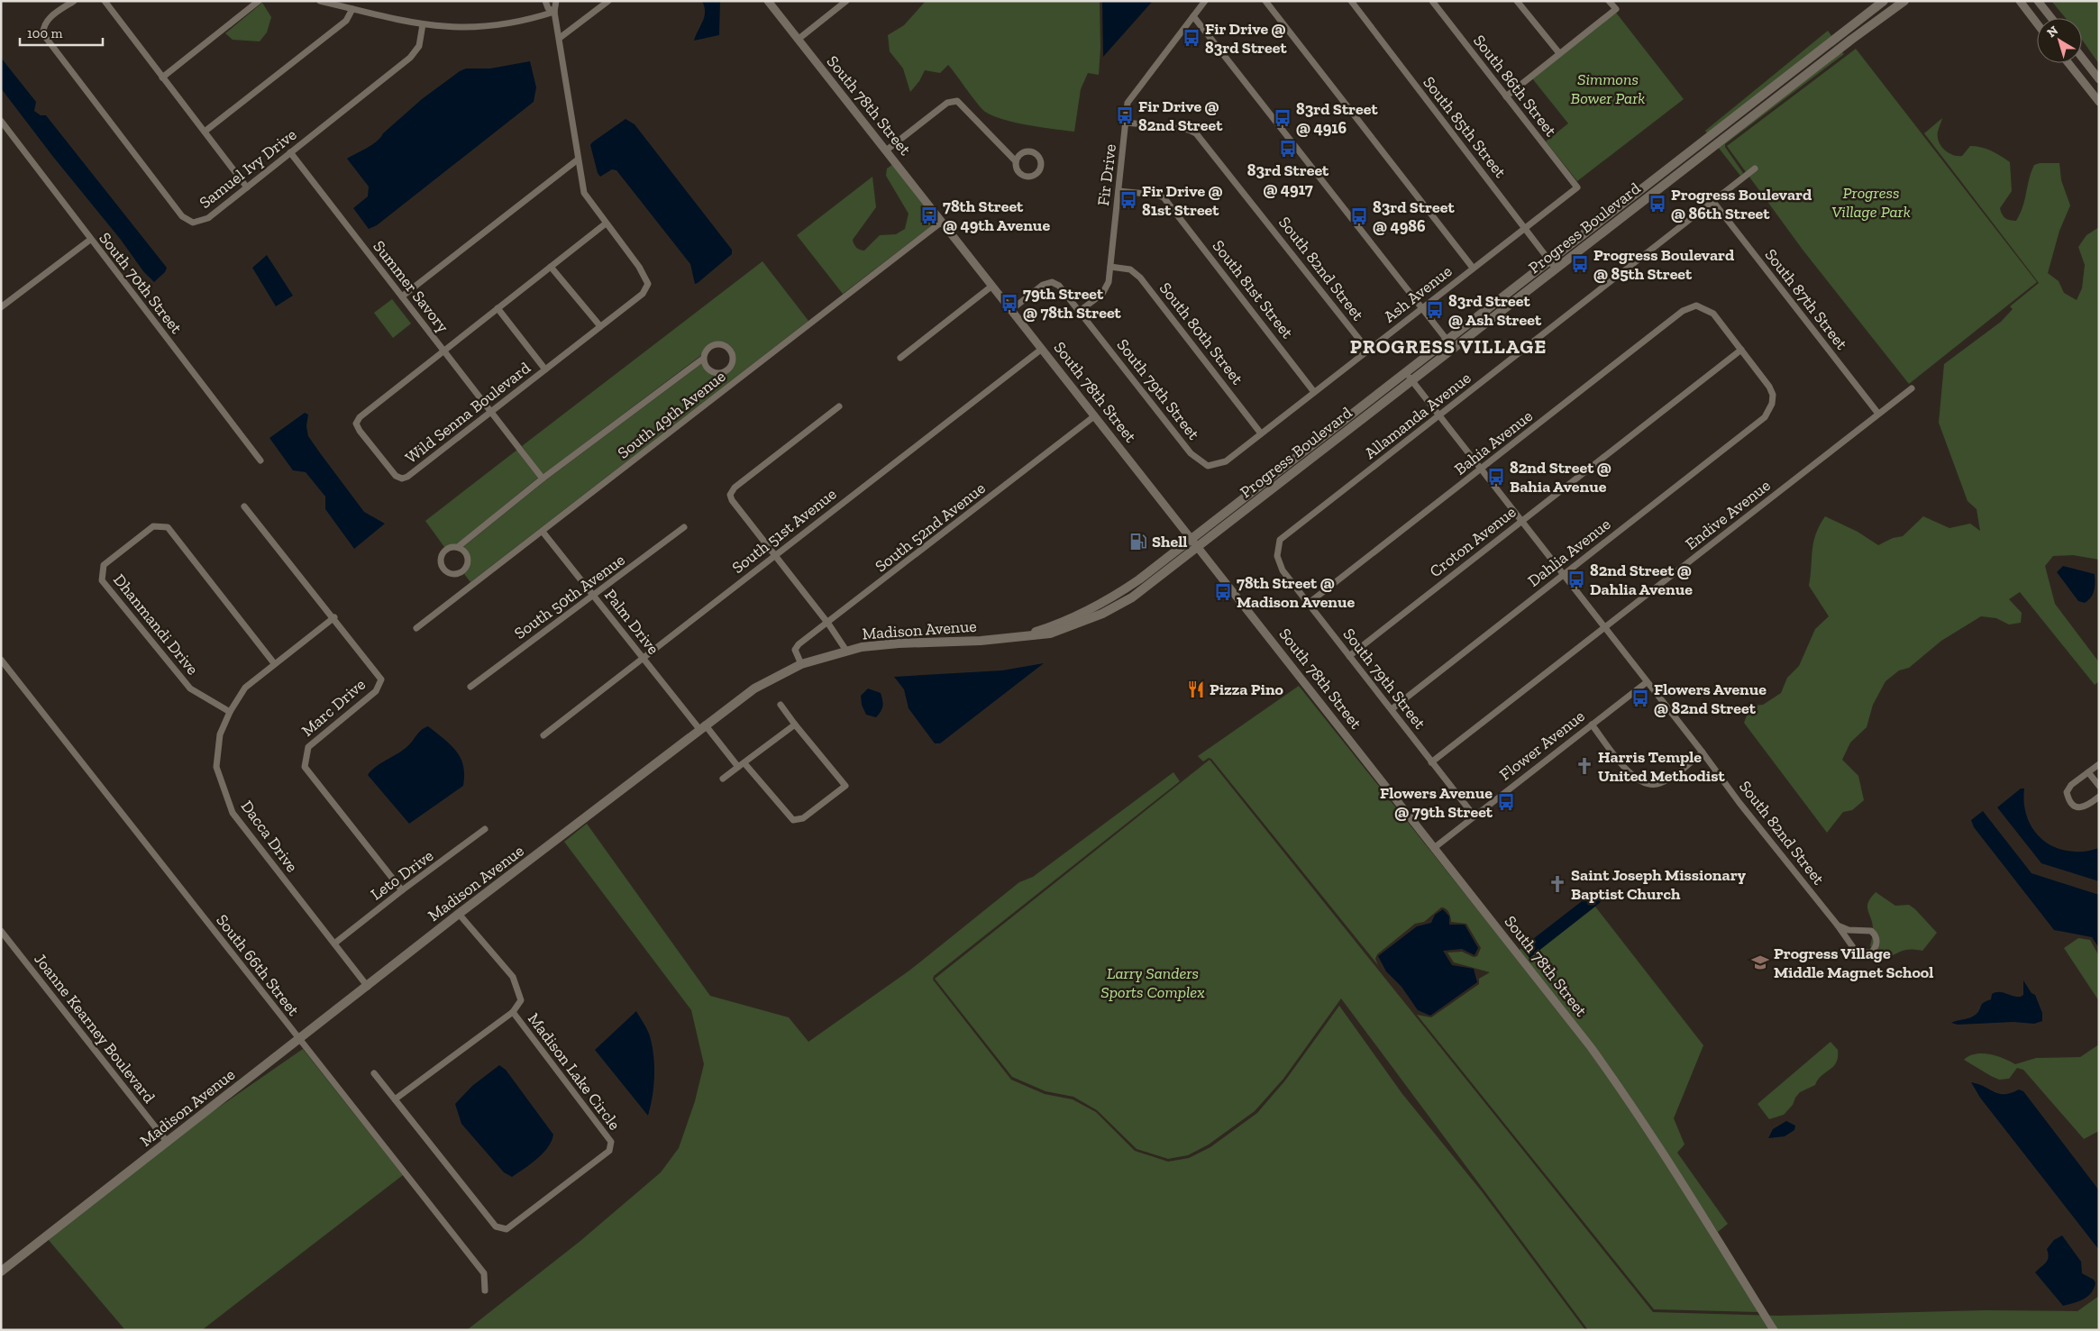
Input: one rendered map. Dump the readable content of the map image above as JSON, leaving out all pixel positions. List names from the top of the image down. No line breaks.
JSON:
{"streets":{"main road":["Progress Boulevard","Madison Avenue"],"street":["South 86th Street","South 78th Street","South 85th Street","Samuel Ivy Drive","Fir Drive","South 82nd Street","South 70th Street","Summer Savory","South 81st Street","Ash Avenue","South 87th Street","South 80th Street","South 79th Street","Wild Senna Boulevard","South 49th Avenue","Allamanda Avenue","Bahia Avenue","Endive Avenue","South 52nd Avenue","South 51st Avenue","Croton Avenue","Dahlia Avenue","South 50th Avenue","Palm Drive","Dhanmandi Drive","Marc Drive","Flower Avenue","Dacca Drive","Leto Drive","South 66th Street","Joanne Kearney Boulevard","Madison Lake Circle"]},"crossings":[["South 86th Street","Ash Avenue"],["South 78th Street","Progress Boulevard"],["South 78th Street","South 79th Street"],["South 78th Street","South 49th Avenue"],["South 78th Street","South 52nd Avenue"],["South 78th Street","South 51st Avenue"],["South 78th Street","Madison Avenue"],["South 78th Street","Flower Avenue"],["South 85th Street","Progress Boulevard"],["South 85th Street","Ash Avenue"],["Samuel Ivy Drive","Summer Savory"],["Fir Drive","South 82nd Street"],["Fir Drive","South 81st Street"],["Fir Drive","South 80th Street"],["Fir Drive","South 79th Street"],["Progress Boulevard","South 82nd Street"],["Progress Boulevard","Madison Avenue"],["South 82nd Street","Ash Avenue"],["South 82nd Street","Allamanda Avenue"],["South 82nd Street","Bahia Avenue"],["South 82nd Street","Endive Avenue"],["South 82nd Street","Croton Avenue"],["South 82nd Street","Dahlia Avenue"],["South 82nd Street","Flower Avenue"],["Summer Savory","Wild Senna Boulevard"],["South 81st Street","Ash Avenue"],["Ash Avenue","South 80th Street"],["Ash Avenue","South 79th Street"],["South 87th Street","Allamanda Avenue"],["South 87th Street","Endive Avenue"],["South 79th Street","Allamanda Avenue"],["South 79th Street","Bahia Avenue"],["South 79th Street","Endive Avenue"],["South 79th Street","Croton Avenue"],["South 79th Street","Dahlia Avenue"],["South 79th Street","Flower Avenue"],["South 49th Avenue","Palm Drive"],["Bahia Avenue","Croton Avenue"],["Bahia Avenue","Dahlia Avenue"],["South 52nd Avenue","Madison Avenue"],["South 51st Avenue","Palm Drive"],["Croton Avenue","Dahlia Avenue"],["South 50th Avenue","Palm Drive"],["Palm Drive","Madison Avenue"],["Dhanmandi Drive","Dacca Drive"],["Madison Avenue","Dacca Drive"],["Madison Avenue","South 66th Street"],["Madison Avenue","Joanne Kearney Boulevard"],["Madison Avenue","Madison Lake Circle"],["Marc Drive","Dacca Drive"],["Marc Drive","Leto Drive"],["Dacca Drive","Leto Drive"]],"districts":["PROGRESS VILLAGE"],"parks":["Simmons Bower Park","Progress Village Park","Larry Sanders Sports Complex"],"places":{"bus stop":["Fir Drive @ 83rd Street","Fir Drive @ 82nd Street","83rd Street @ 4916","83rd Street @ 4917","Fir Drive @ 81st Street","Progress Boulevard @ 86th Street","78th Street @ 49th Avenue","83rd Street @ 4986","Progress Boulevard @ 85th Street","79th Street @ 78th Street","83rd Street @ Ash Street","82nd Street @ Bahia Avenue","82nd Street @ Dahlia Avenue","78th Street @ Madison Avenue","Flowers Avenue @ 82nd Street","Flowers Avenue @ 79th Street"],"fuel station":["Shell"],"restaurant":["Pizza Pino"],"church":["Harris Temple United Methodist","Saint Joseph Missionary Baptist Church"],"school or university":["Progress Village Middle Magnet School"]},"scale_bar":"100 m","north":"top left"}
